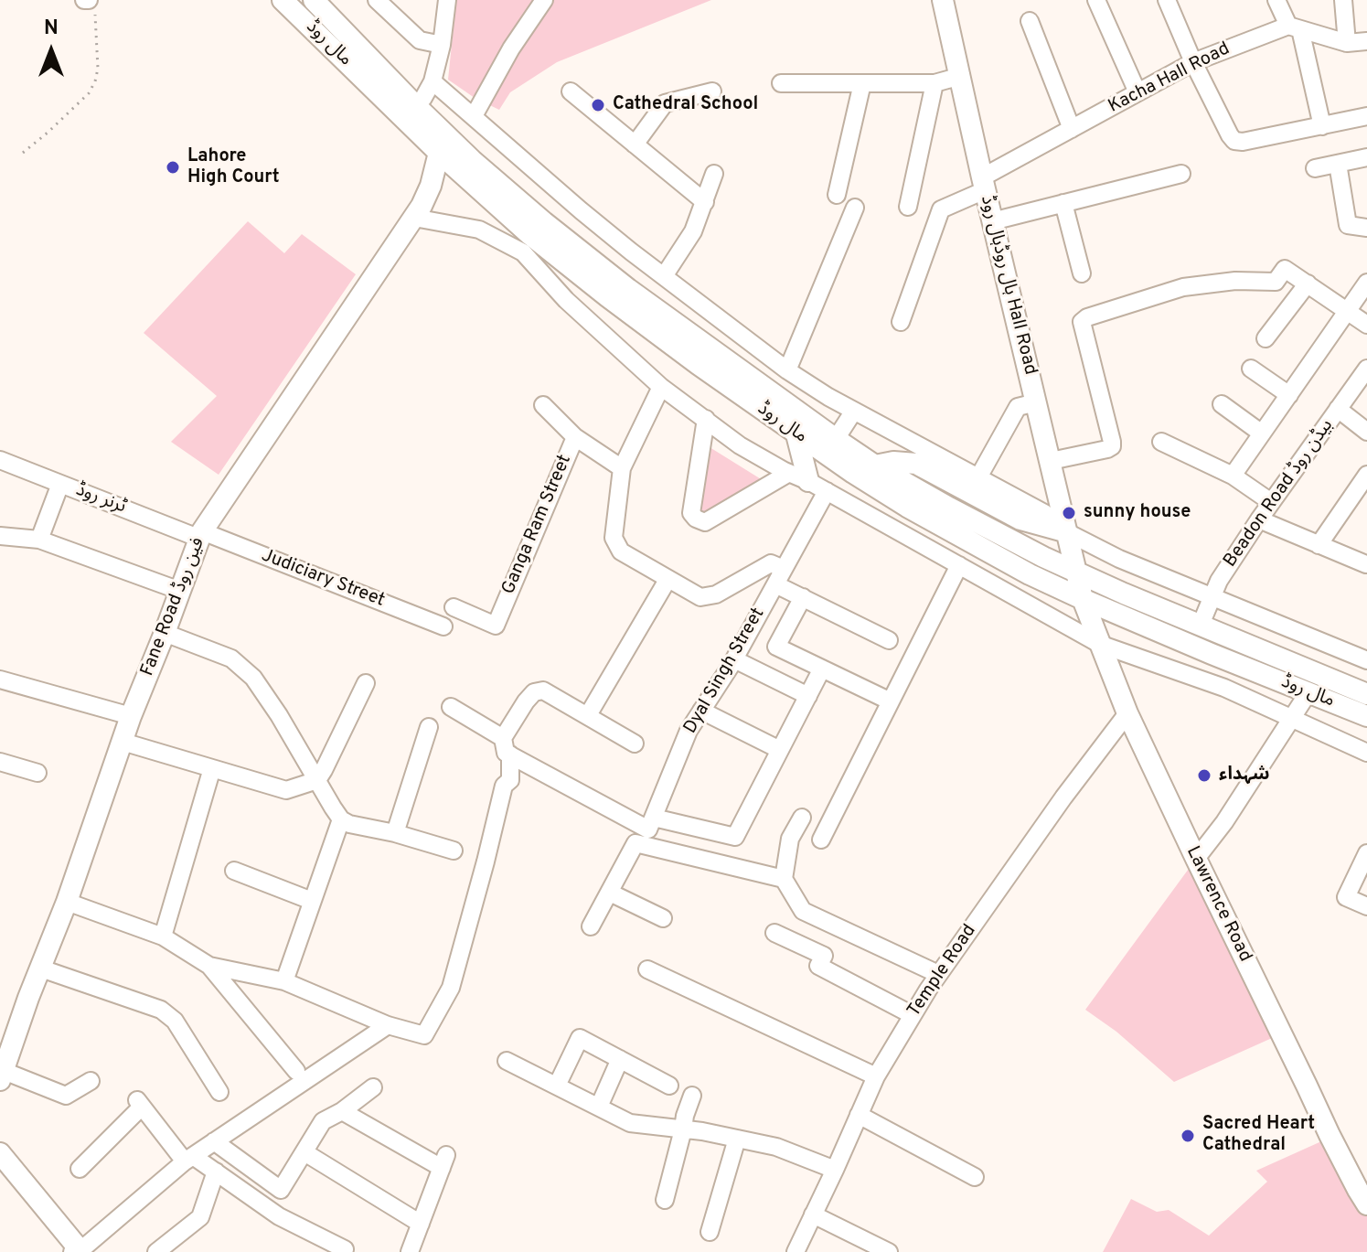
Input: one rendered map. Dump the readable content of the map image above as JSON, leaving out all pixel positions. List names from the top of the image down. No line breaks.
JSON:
{"streets":{"main road":["مال روڈ","ہال روڈہال روڈ Hall Road","Fane Road فین روڈ","Lawrence Road"],"street":["Kacha Hall Road","Beadon Road بیڈن روڈ","ٹرنر روڈ","Ganga Ram Street","Judiciary Street","Dyal Singh Street","Temple Road"]},"crossings":[["مال روڈ","ہال روڈہال روڈ Hall Road"],["مال روڈ","Beadon Road بیڈن روڈ"],["مال روڈ","Fane Road فین روڈ"],["مال روڈ","Lawrence Road"],["Kacha Hall Road","ہال روڈہال روڈ Hall Road"],["ہال روڈہال روڈ Hall Road","Lawrence Road"],["ٹرنر روڈ","Judiciary Street"],["ٹرنر روڈ","Fane Road فین روڈ"],["Judiciary Street","Fane Road فین روڈ"],["Lawrence Road","Temple Road"]],"places":["Cathedral School","Lahore High Court","sunny house","شہداء","Sacred Heart Cathedral"],"north":"top"}
